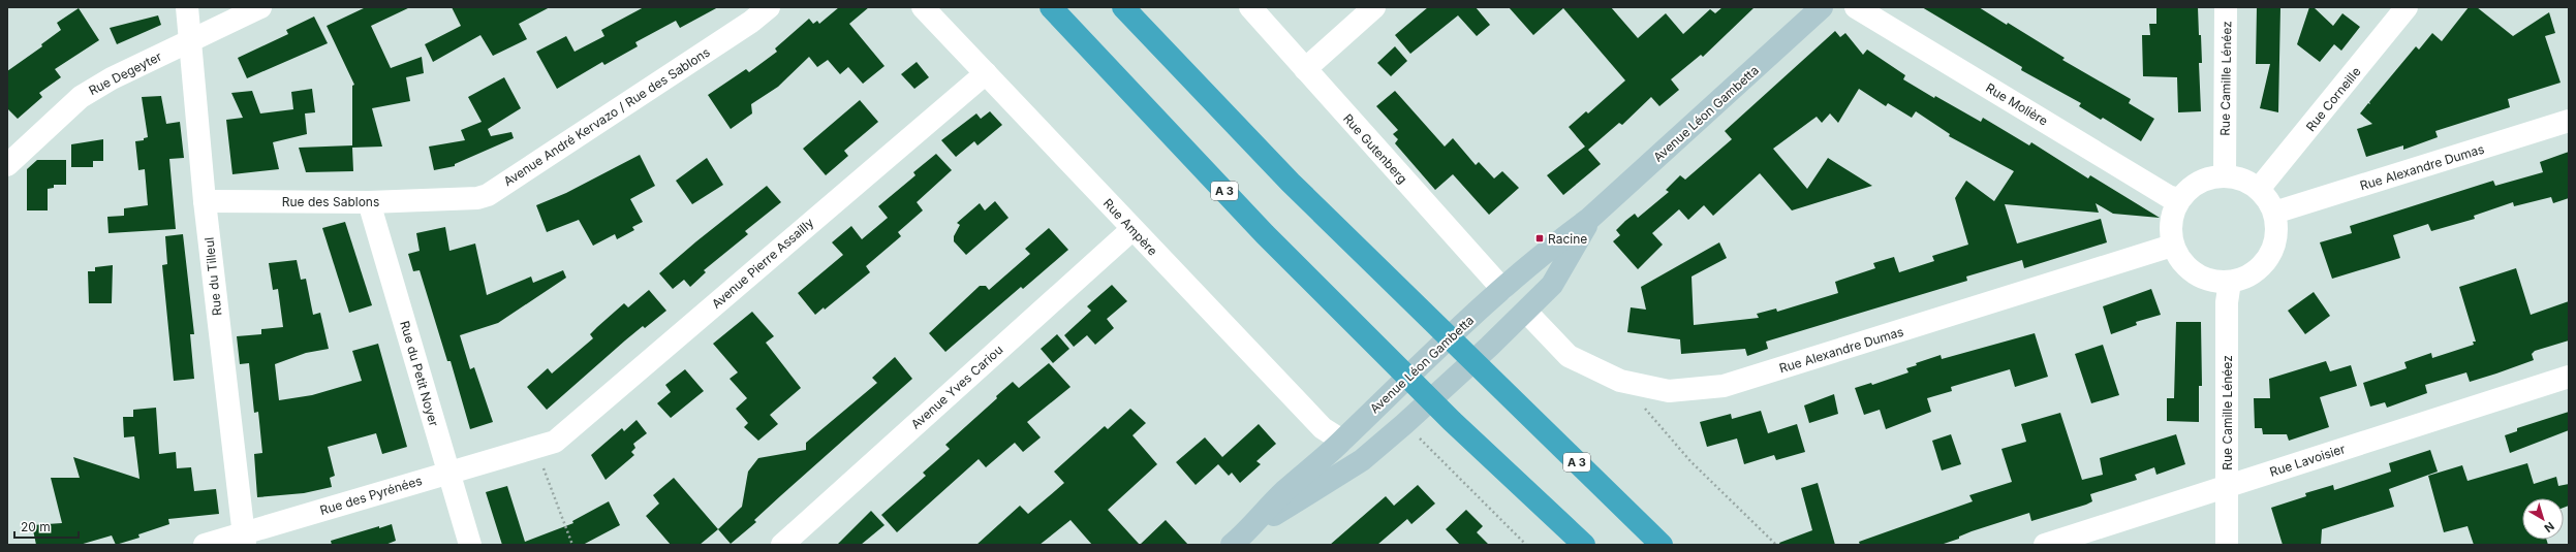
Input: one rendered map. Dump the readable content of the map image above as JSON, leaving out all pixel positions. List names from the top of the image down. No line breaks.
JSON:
{"streets":{"highway":["A 3"],"street":["Rue Degeyter","Rue Camille Lénéez","Rue Corneille","Rue Molière","Avenue Léon Gambetta","Avenue André Kervazo / Rue des Sablons","Rue Gutenberg","Rue Alexandre Dumas","Rue des Sablons","Rue Ampère","Avenue Pierre Assailly","Rue du Tilleul","Rue du Petit Noyer","Avenue Yves Cariou","Rue Lavoisier","Rue des Pyrénées"]},"crossings":[["Rue Degeyter","Rue du Tilleul"],["Rue Camille Lénéez","Rue Corneille"],["Rue Camille Lénéez","Rue Molière"],["Rue Camille Lénéez","Rue Alexandre Dumas"],["Rue Camille Lénéez","Rue Lavoisier"],["Rue Corneille","Rue Molière"],["Rue Corneille","Rue Alexandre Dumas"],["Rue Molière","Rue Alexandre Dumas"],["Avenue Léon Gambetta","Rue Gutenberg"],["Avenue Léon Gambetta","Rue Alexandre Dumas"],["Avenue Léon Gambetta","Rue Ampère"],["Avenue André Kervazo / Rue des Sablons","Rue des Sablons"],["Rue des Sablons","Rue du Tilleul"],["Rue des Sablons","Rue du Petit Noyer"],["Rue Ampère","Avenue Pierre Assailly"],["Rue Ampère","Avenue Yves Cariou"],["Avenue Pierre Assailly","Rue des Pyrénées"],["Rue du Tilleul","Rue des Pyrénées"],["Rue du Petit Noyer","Rue des Pyrénées"]],"places":{"transit":["Racine"]},"scale_bar":"20 m","north":"bottom right"}
